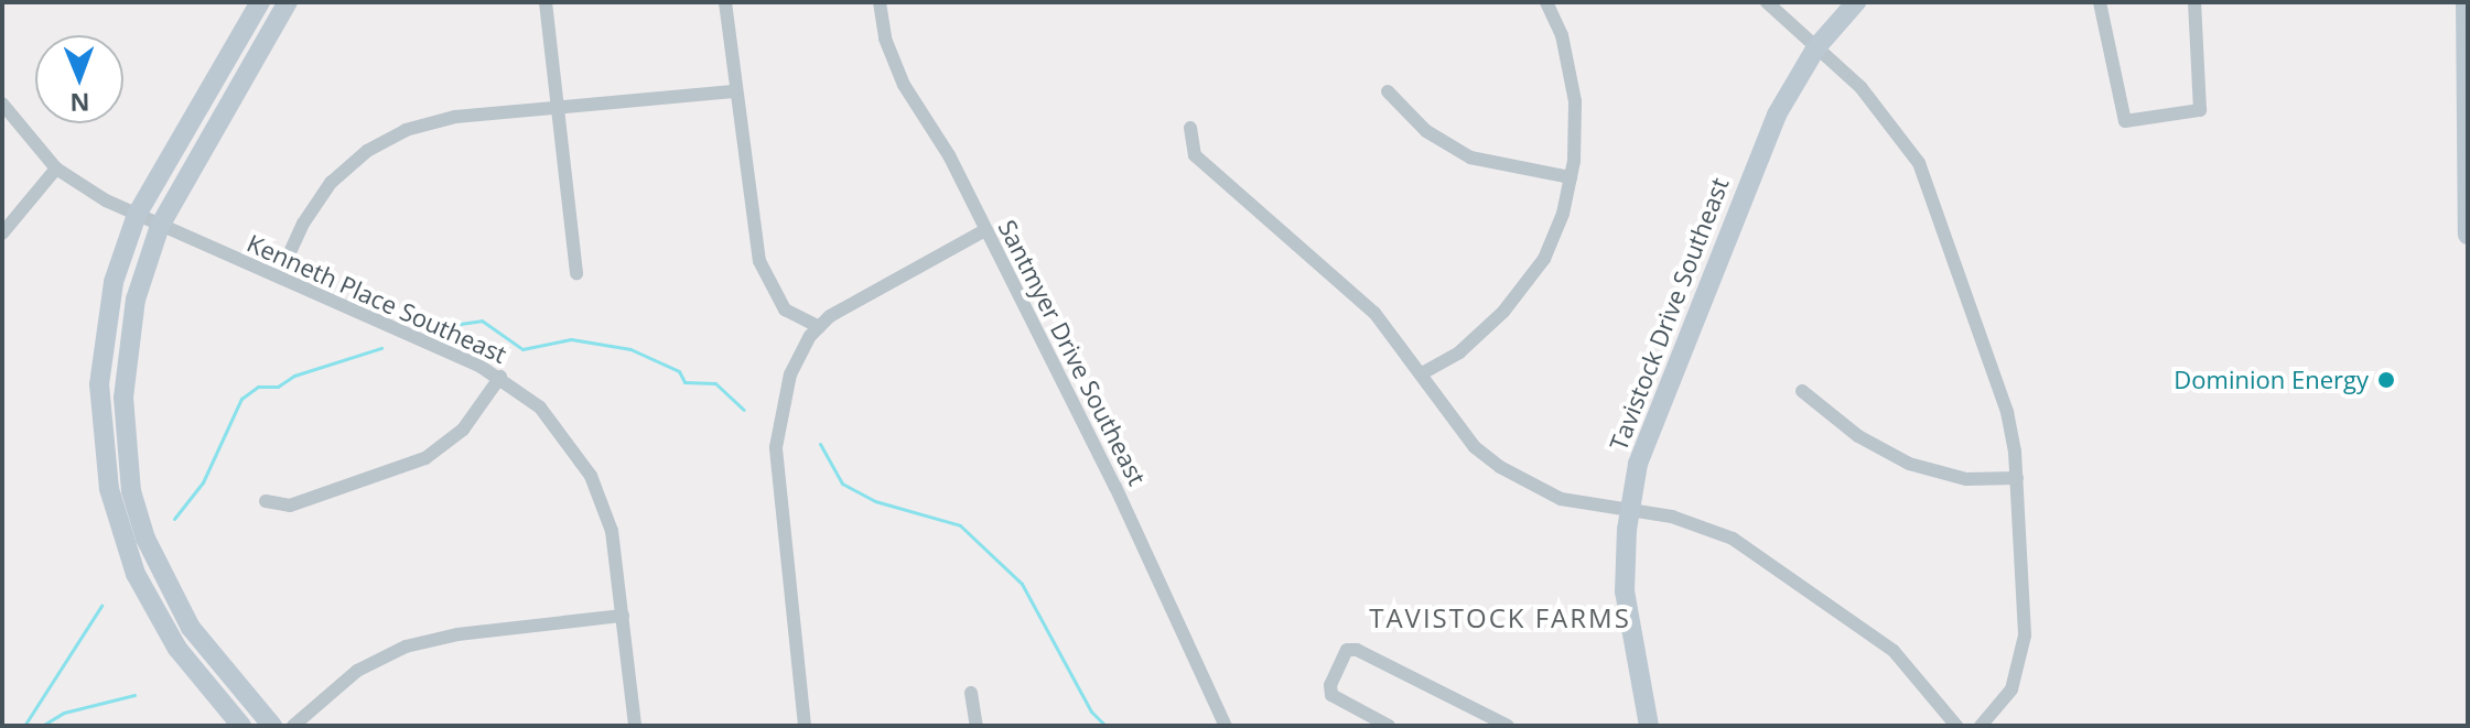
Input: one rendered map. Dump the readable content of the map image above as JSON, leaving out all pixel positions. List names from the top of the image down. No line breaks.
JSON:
{"streets":{"street":["Kenneth Place Southeast","Tavistock Drive Southeast","Santmyer Drive Southeast"]},"districts":["TAVISTOCK FARMS"],"places":["Dominion Energy"],"north":"bottom"}
